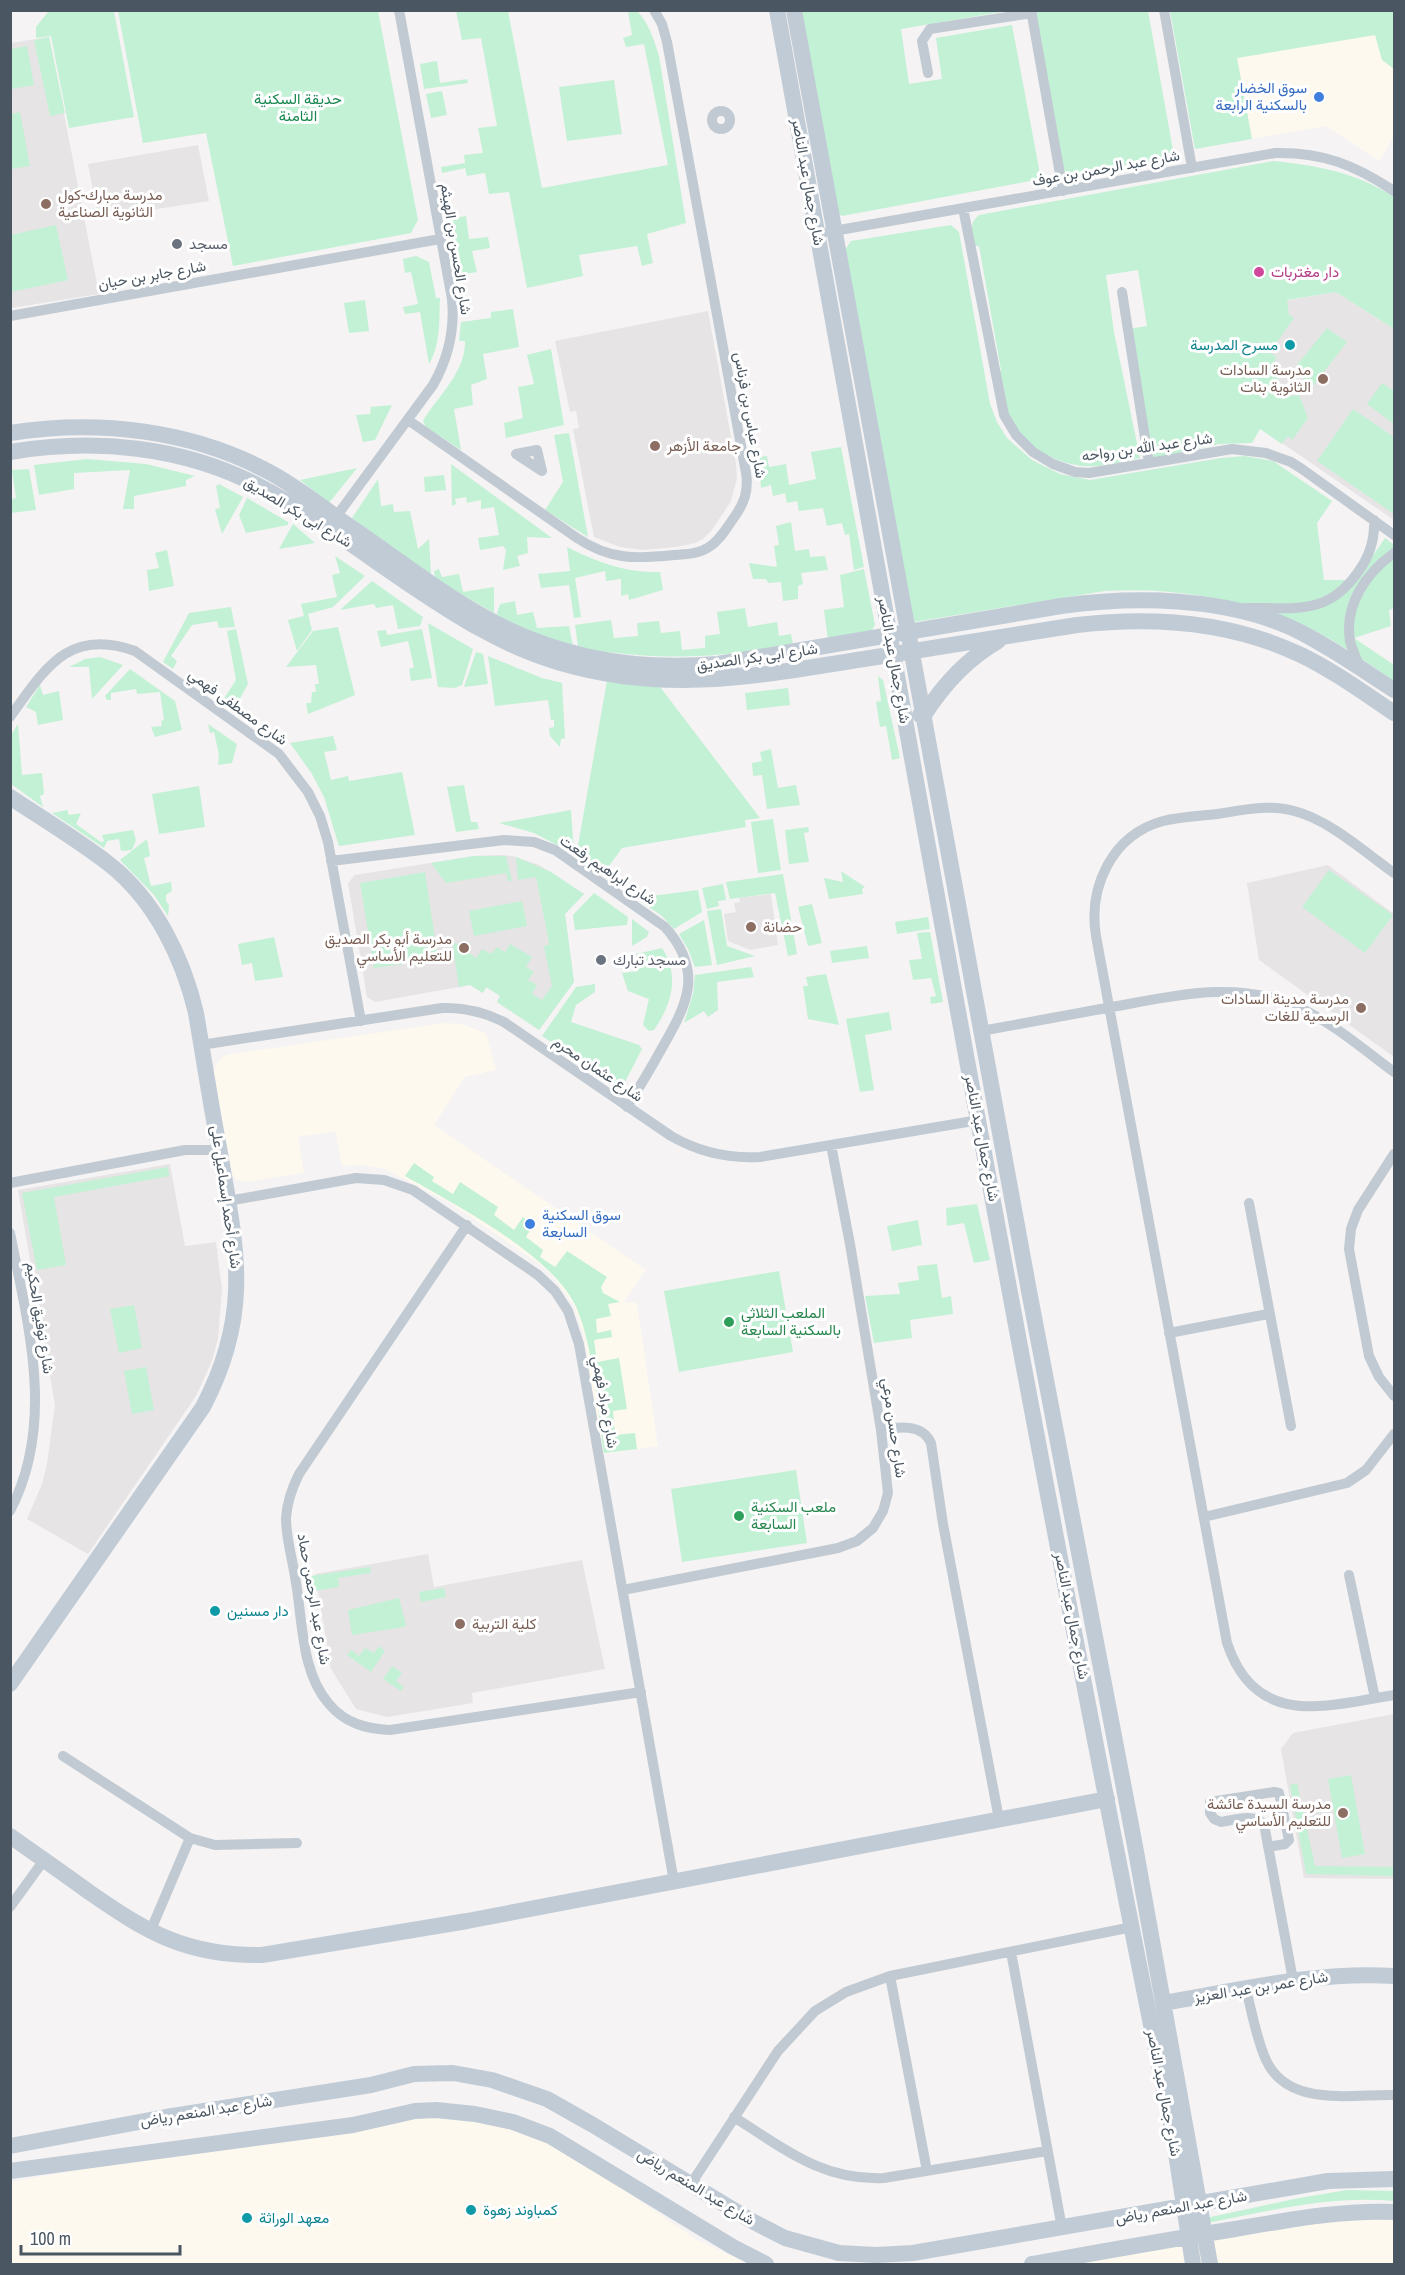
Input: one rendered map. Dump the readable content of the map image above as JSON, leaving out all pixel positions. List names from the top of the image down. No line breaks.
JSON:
{"streets":{"main road":["شارع جمال عبد الناصر","شارع ابى بكر الصديق","شارع أحمد إسماعيل على","شارع عمر بن عبد العزيز","شارع عبد المنعم رياض"],"street":["شارع عبد الرحمن بن عوف","شارع الحسن بن الهيثم","شارع جابر بن حيان","شارع عباس بن فرناس","شارع عبد الله بن رواحه","شارع مصطفى فهمي","شارع ابراهيم رفعت","شارع عثمان محرم","شارع توفيق الحكيم","شارع مراد فهمي","شارع حسن مرعي","شارع عبد الرحمن حماد"]},"crossings":[["شارع عبد الرحمن بن عوف","شارع جمال عبد الناصر"],["شارع عبد الرحمن بن عوف","شارع عبد الله بن رواحه"],["شارع جمال عبد الناصر","شارع ابى بكر الصديق"],["شارع جمال عبد الناصر","شارع عثمان محرم"],["شارع جمال عبد الناصر","شارع عمر بن عبد العزيز"],["شارع جمال عبد الناصر","شارع عبد المنعم رياض"],["شارع الحسن بن الهيثم","شارع جابر بن حيان"],["شارع الحسن بن الهيثم","شارع عباس بن فرناس"],["شارع الحسن بن الهيثم","شارع ابى بكر الصديق"],["شارع مصطفى فهمي","شارع ابراهيم رفعت"],["شارع مصطفى فهمي","شارع عثمان محرم"],["شارع ابراهيم رفعت","شارع عثمان محرم"],["شارع عثمان محرم","شارع أحمد إسماعيل على"],["شارع عثمان محرم","شارع حسن مرعي"],["شارع أحمد إسماعيل على","شارع مراد فهمي"],["شارع مراد فهمي","شارع حسن مرعي"],["شارع مراد فهمي","شارع عبد الرحمن حماد"]],"parks":["حديقة السكنية الثامنة"],"places":["سوق الخضار بالسكنية الرابعة","مدرسة مبارك-كول الثانوية الصناعية","مسجد","دار مغتربات","مسرح المدرسة","مدرسة السادات الثانوية بنات","جامعة الأزهر","حضانة","مدرسة أبو بكر الصديق للتعليم الأساسي","مسجد تبارك","مدرسة مدينة السادات الرسمية للغات","سوق السكنية السابعة","الملعب الثلاثي بالسكنية السابعة","ملعب السكنية السابعة","دار مسنين","كلية التربية","مدرسة السيدة عائشة للتعليم الأساسي","كمباوند زهوة","معهد الوراثة"],"scale_bar":"100 m"}
